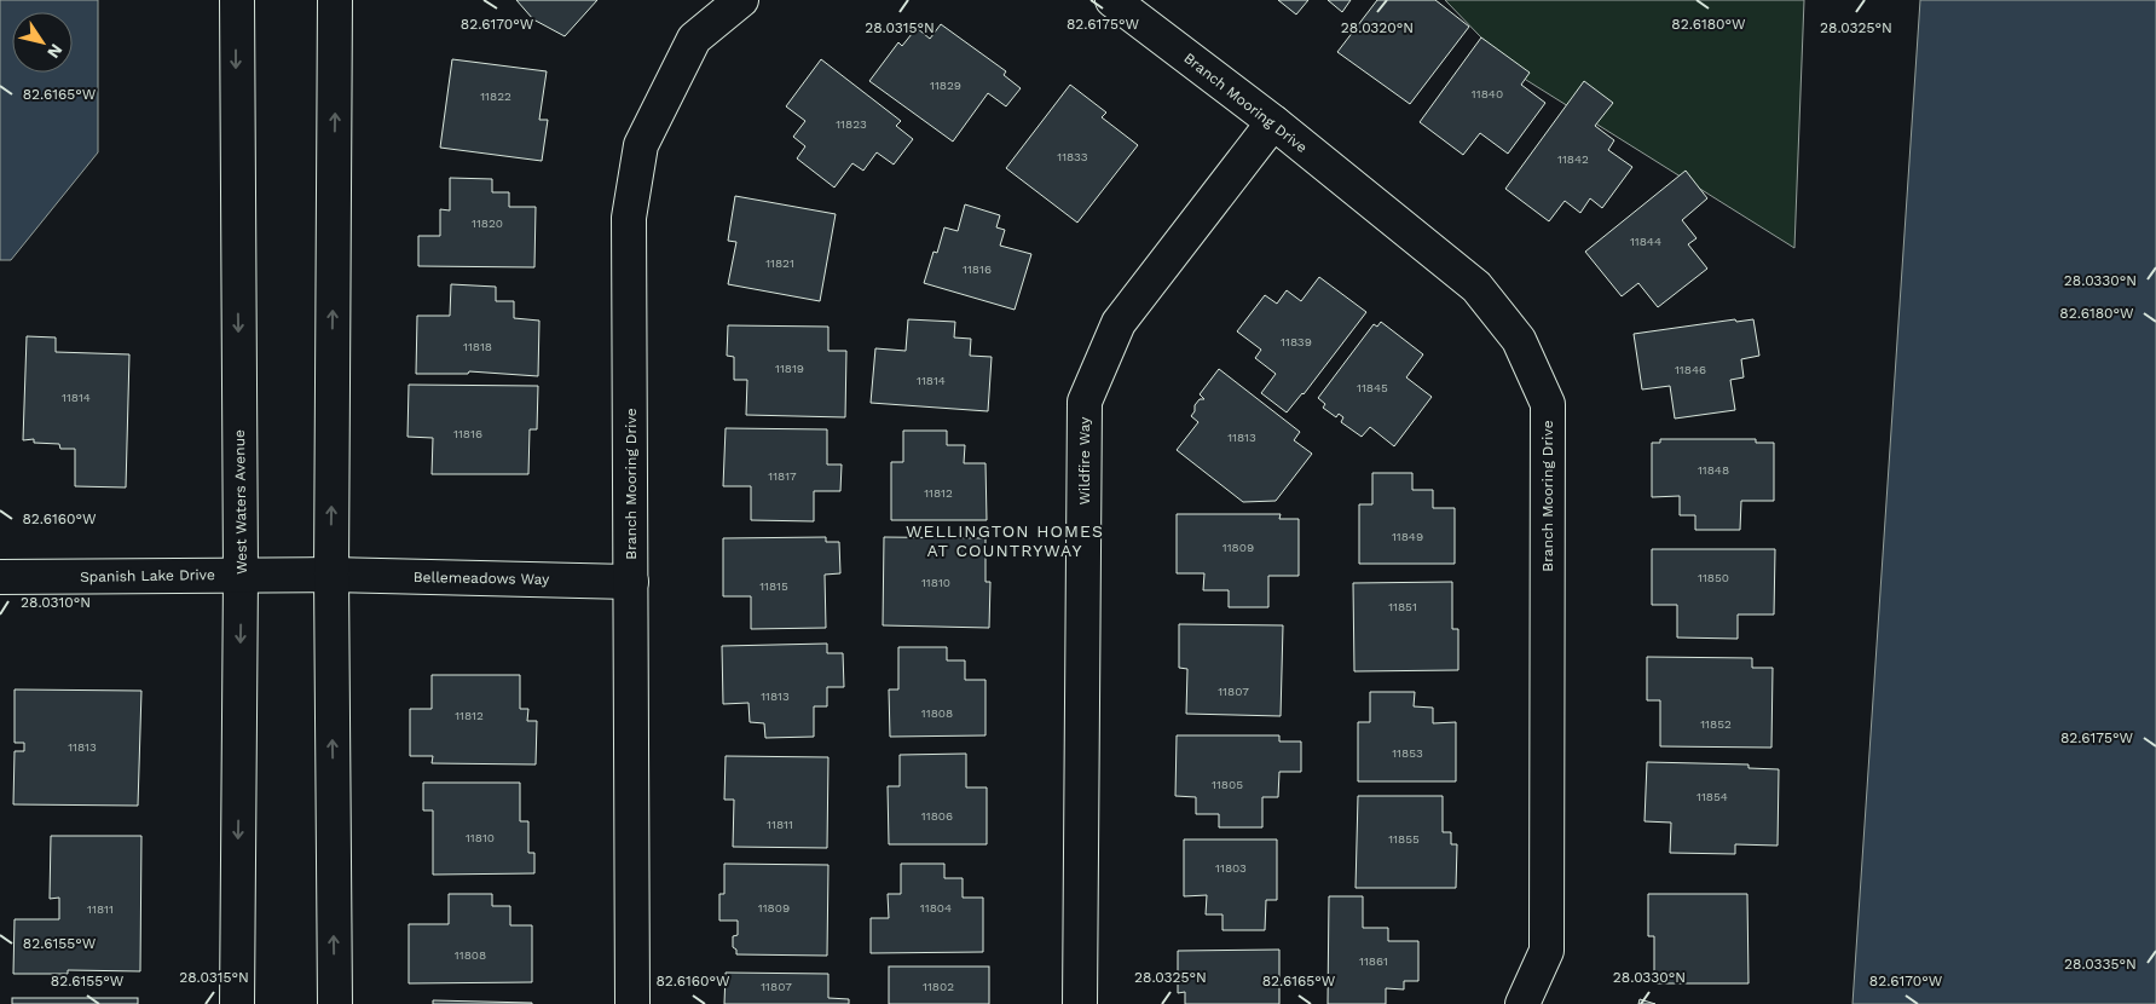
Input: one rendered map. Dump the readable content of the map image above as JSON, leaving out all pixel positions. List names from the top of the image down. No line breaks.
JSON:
{"streets":{"street":["Branch Mooring Drive","Wildfire Way","West Waters Avenue","Spanish Lake Drive","Bellemeadows Way"]},"crossings":[["Branch Mooring Drive","Wildfire Way"],["Branch Mooring Drive","Bellemeadows Way"],["West Waters Avenue","Spanish Lake Drive"],["Spanish Lake Drive","Bellemeadows Way"]],"districts":["WELLINGTON HOMES AT COUNTRYWAY"],"house_numbers":["11829","11840","11822","11823","11833","11842","11820","11844","11821","11816","11839","11818","11819","11846","11814","11845","11814","11816","11813","11848","11817","11812","11849","11809","11850","11810","11815","11851","11807","11813","11808","11812","11852","11813","11853","11805","11854","11806","11811","11810","11855","11803","11809","11804","11811","11808","11861","11807","11802"],"north":"bottom right","coordinates":["82.6170°W","82.6175°W","82.6180°W","28.0315°N","28.0320°N","28.0325°N","82.6165°W","28.0330°N","82.6160°W","28.0310°N","82.6155°W","28.0335°N"]}
